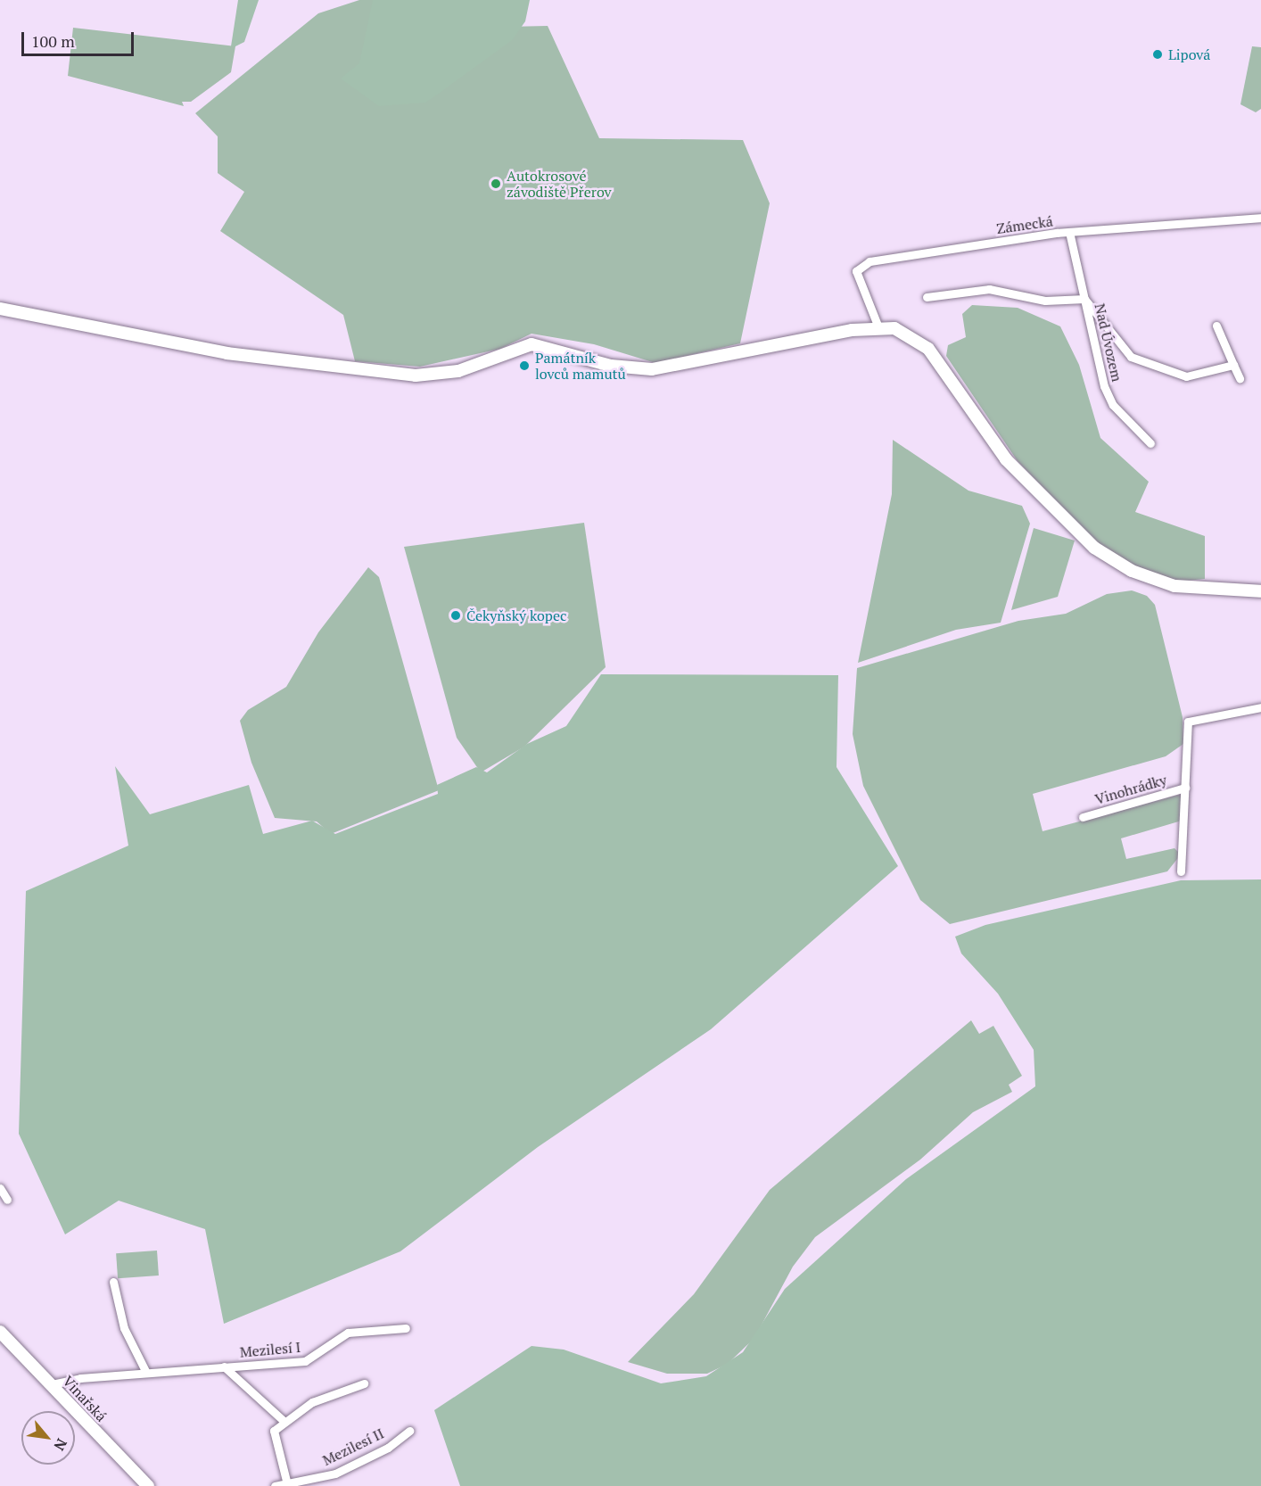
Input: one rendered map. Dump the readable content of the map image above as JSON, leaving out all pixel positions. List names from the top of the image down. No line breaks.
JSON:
{"streets":{"main road":["Vinařská"],"street":["Zámecká","Nad Úvozem","Vinohrádky","Mezilesí I","Mezilesí II"]},"crossings":[["Zámecká","Nad Úvozem"],["Mezilesí I","Vinařská"]],"places":["Lipová","Autokrosové závodiště Přerov","Památník lovců mamutů","Čekyňský kopec"],"scale_bar":"100 m","north":"bottom right"}
